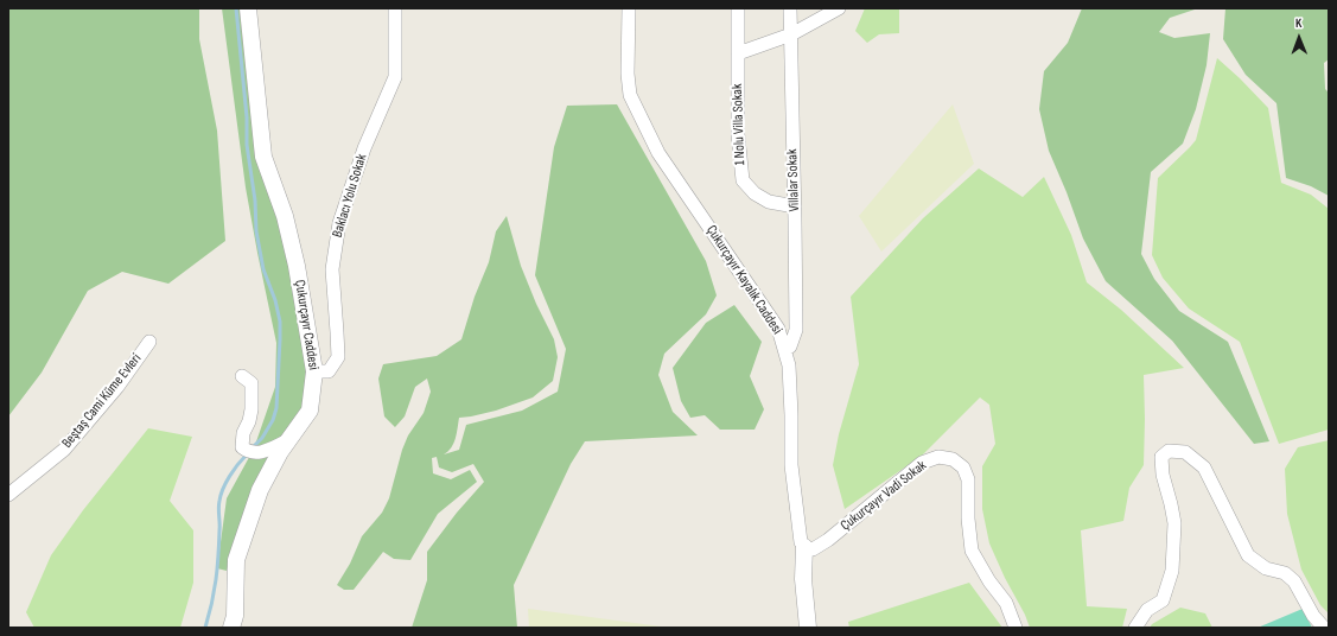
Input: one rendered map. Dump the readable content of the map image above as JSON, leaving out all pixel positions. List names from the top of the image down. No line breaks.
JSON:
{"streets":{"street":["1 Nolu Villa Sokak","Villalar Sokak","Baklacı Yolu Sokak","Çukurçayır Kayalık Caddesi","Çukurçayır Caddesi","Beştaş Cami Küme Evleri","Çukurçayır Vadi Sokak"]},"crossings":[["1 Nolu Villa Sokak","Villalar Sokak"],["Villalar Sokak","Çukurçayır Kayalık Caddesi"],["Baklacı Yolu Sokak","Çukurçayır Caddesi"],["Çukurçayır Kayalık Caddesi","Çukurçayır Vadi Sokak"]],"north":"top"}
